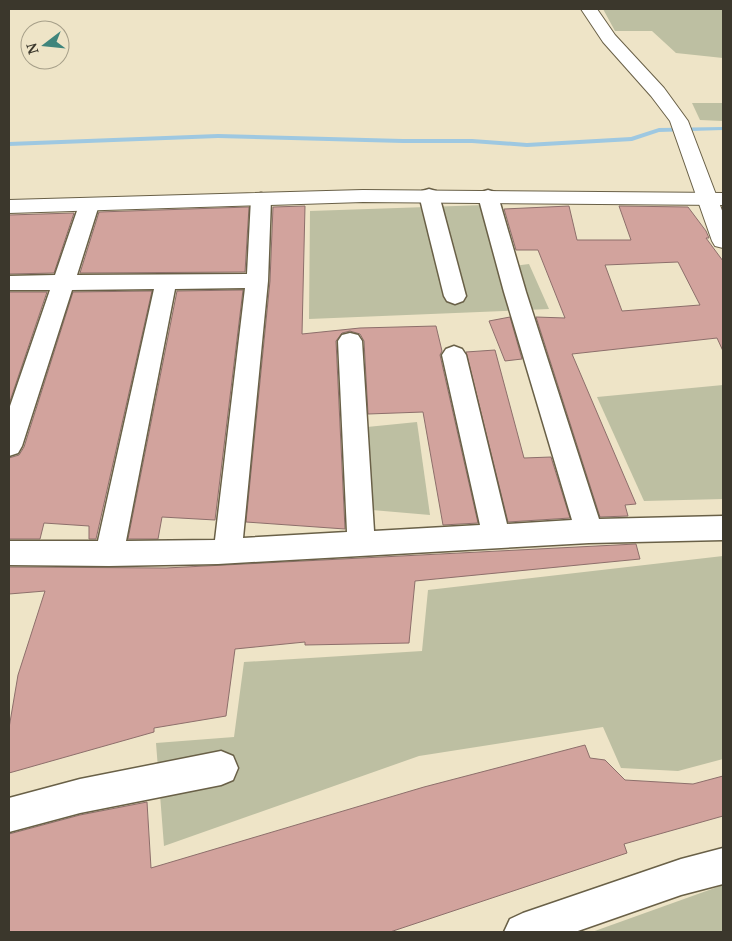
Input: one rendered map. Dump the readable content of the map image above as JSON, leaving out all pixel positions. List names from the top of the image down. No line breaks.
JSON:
{"north":"left"}
